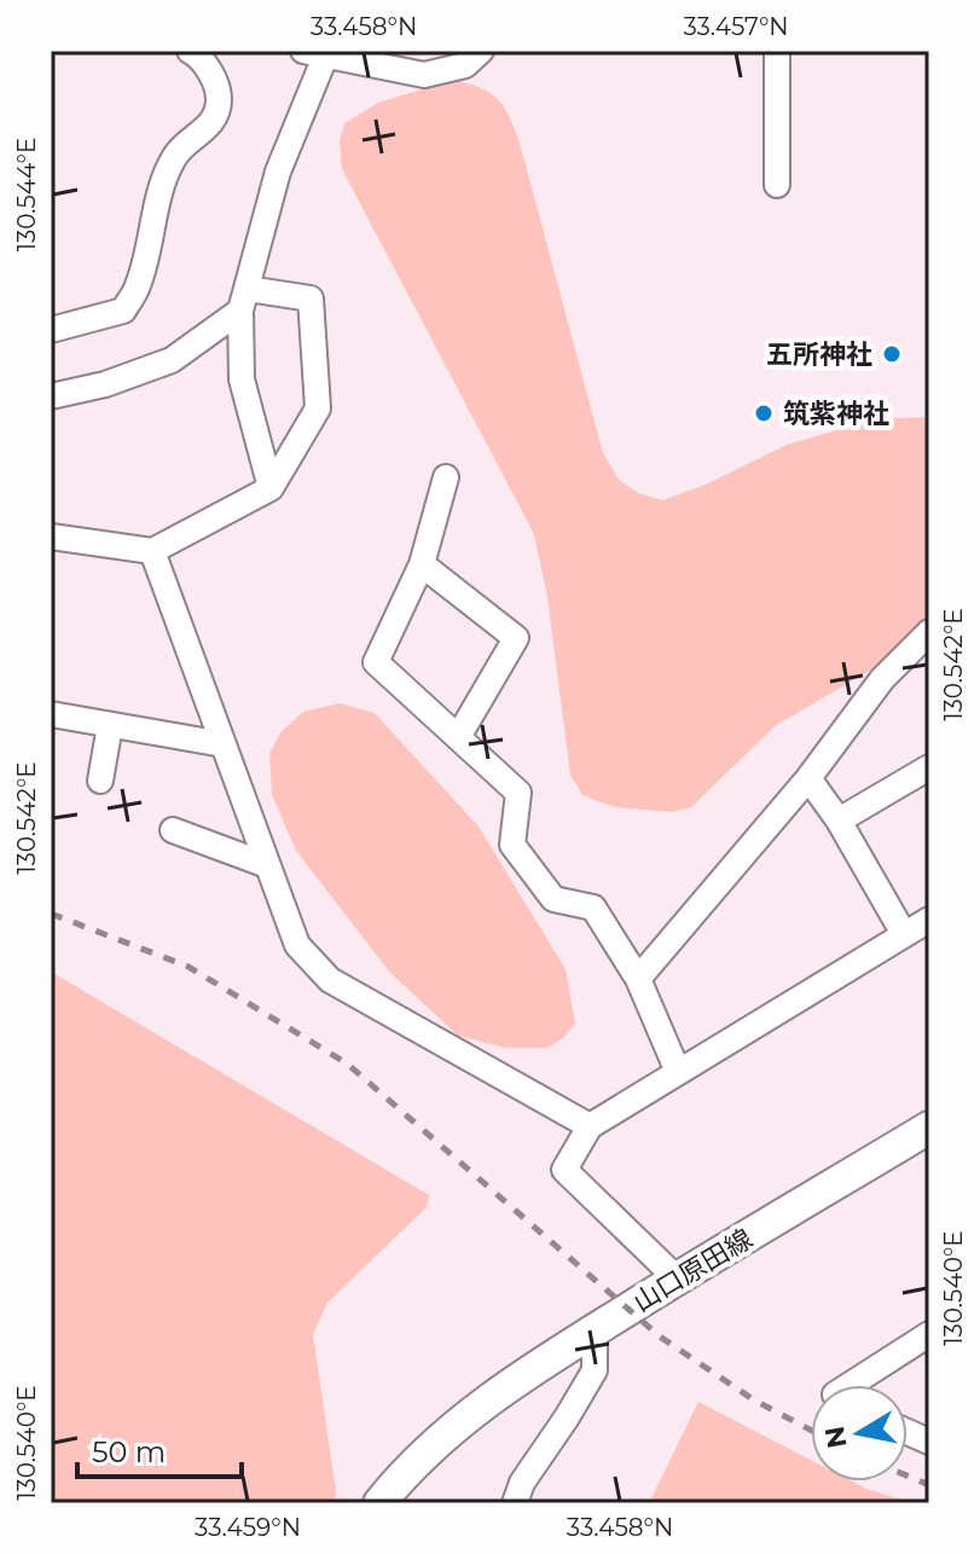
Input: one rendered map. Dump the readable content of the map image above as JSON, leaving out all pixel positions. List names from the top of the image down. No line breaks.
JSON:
{"streets":{"main road":["山口原田線"]},"places":["五所神社","筑紫神社"],"scale_bar":"50 m","north":"left","coordinates":["33.458°N","33.457°N","130.544°E","130.542°E","130.540°E","33.459°N"]}
